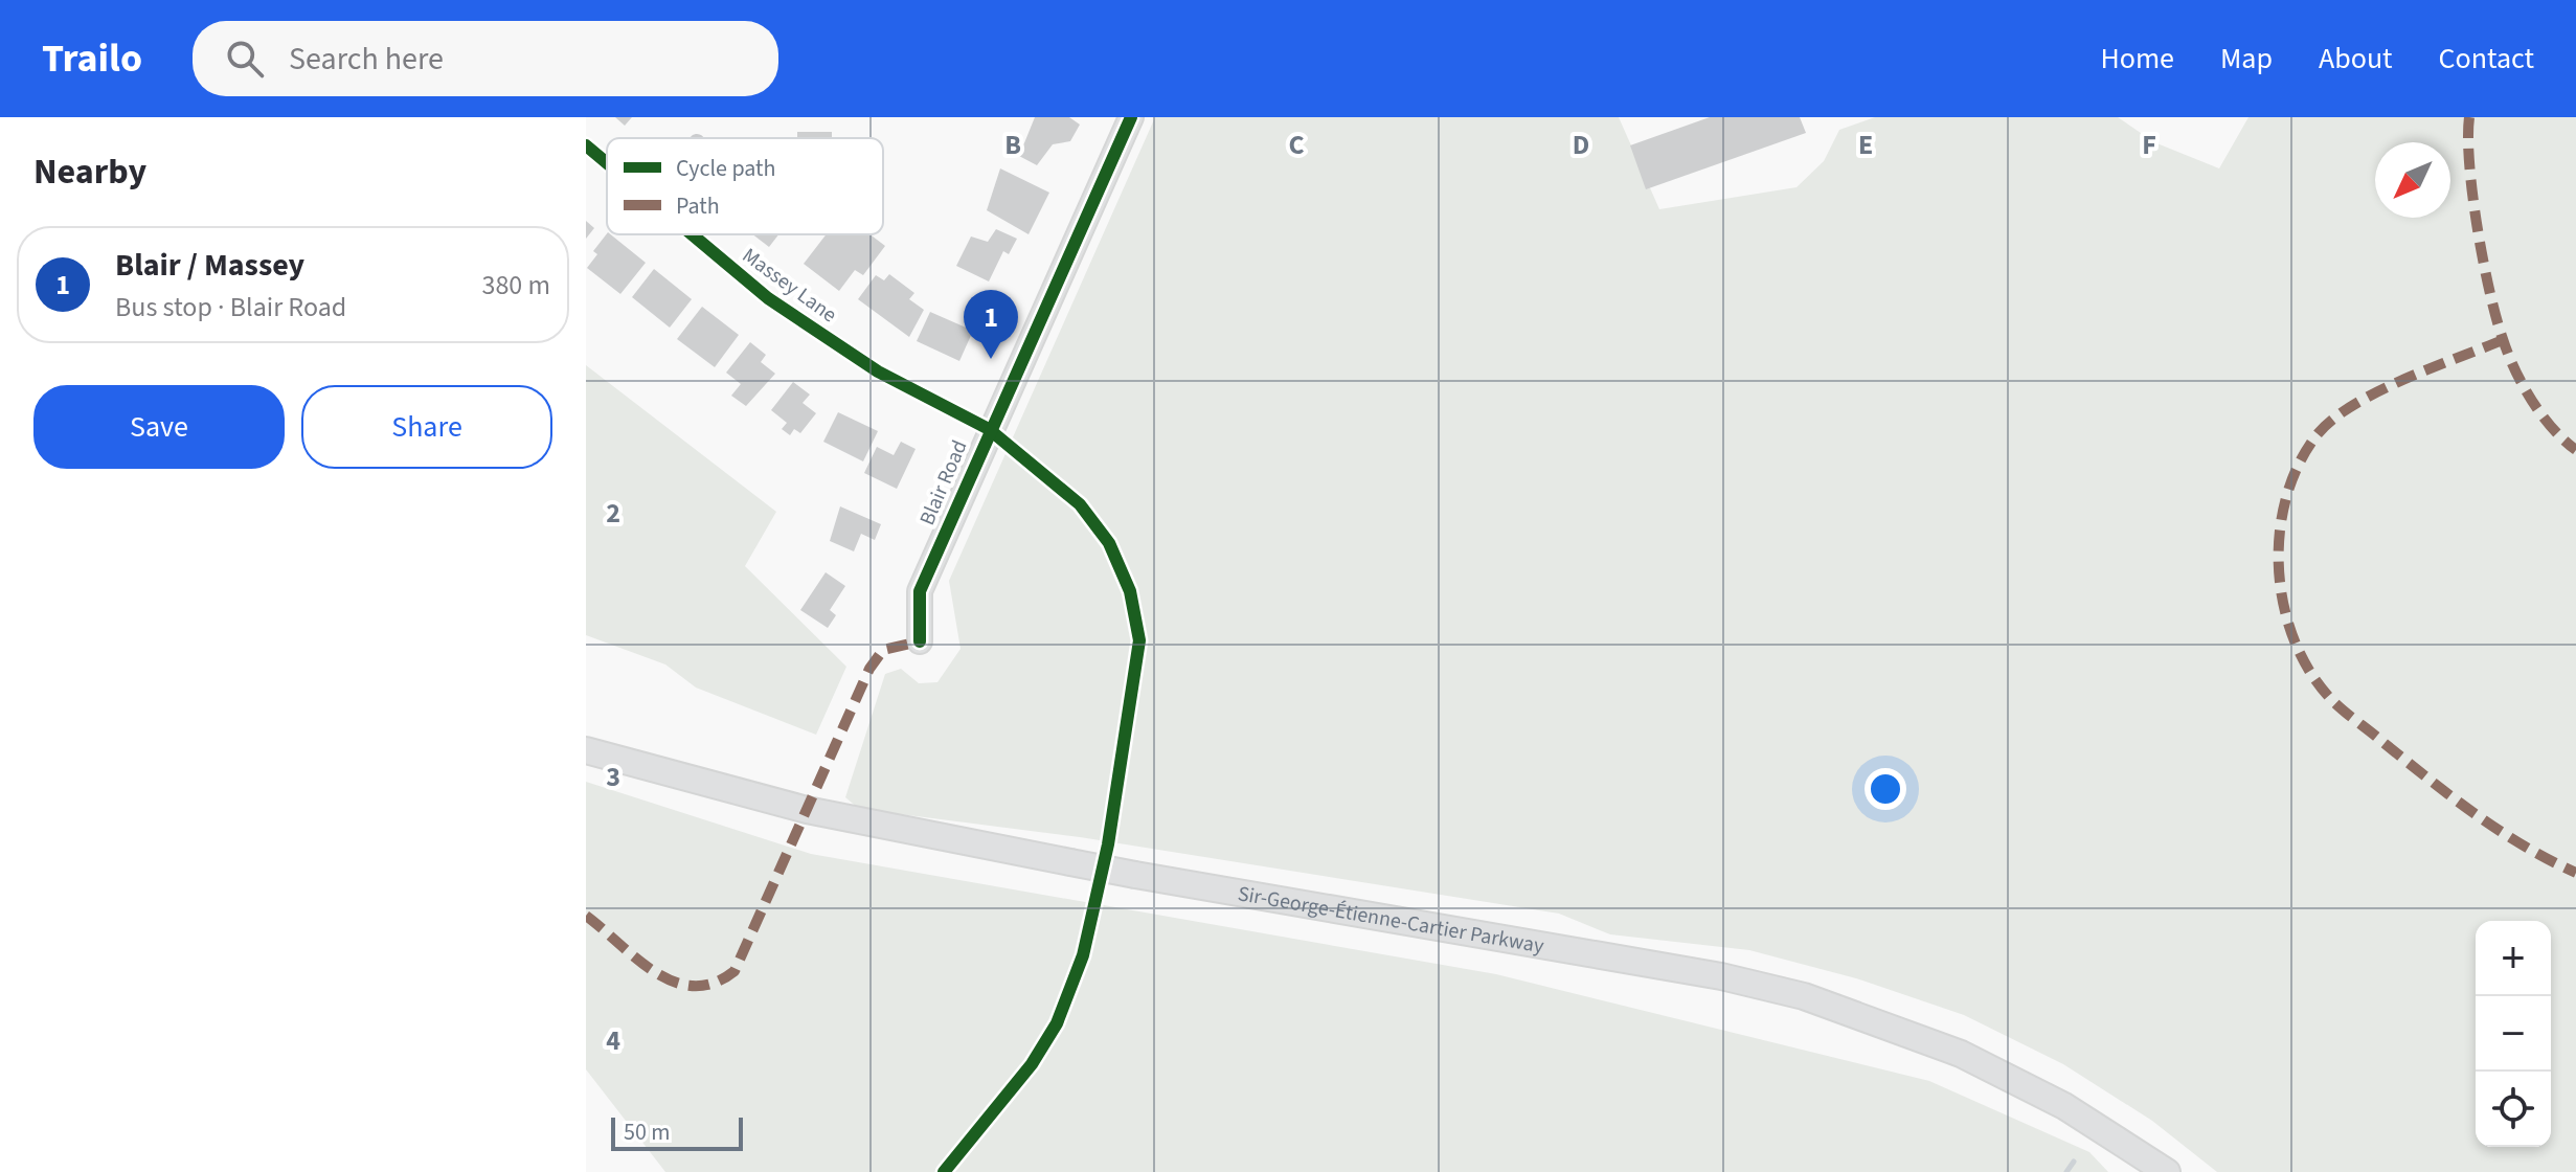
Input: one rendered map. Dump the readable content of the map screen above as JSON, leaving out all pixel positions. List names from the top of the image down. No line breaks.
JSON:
{"streets":{"main road":["Sir-George-Étienne-Cartier Parkway"],"street":["Massey Lane","Blair Road"]},"crossings":[["Massey Lane","Blair Road"]],"legend":["Cycle path","Path"],"scale_bar":"50 m","north":"bottom left","page":{"header":"Trailo","search":"Search here","nav":["Home","Map","About","Contact"],"heading":"Nearby","list":[{"mark":"1","name":"Blair / Massey","note":"Bus stop · Blair Road","value":"380 m"}],"pins":"1","buttons":["Save","Share"],"map_buttons":["+","−"],"scale":"50 m"},"grid":{"columns":["B","C","D","E","F"],"rows":["2","3","4"]}}
